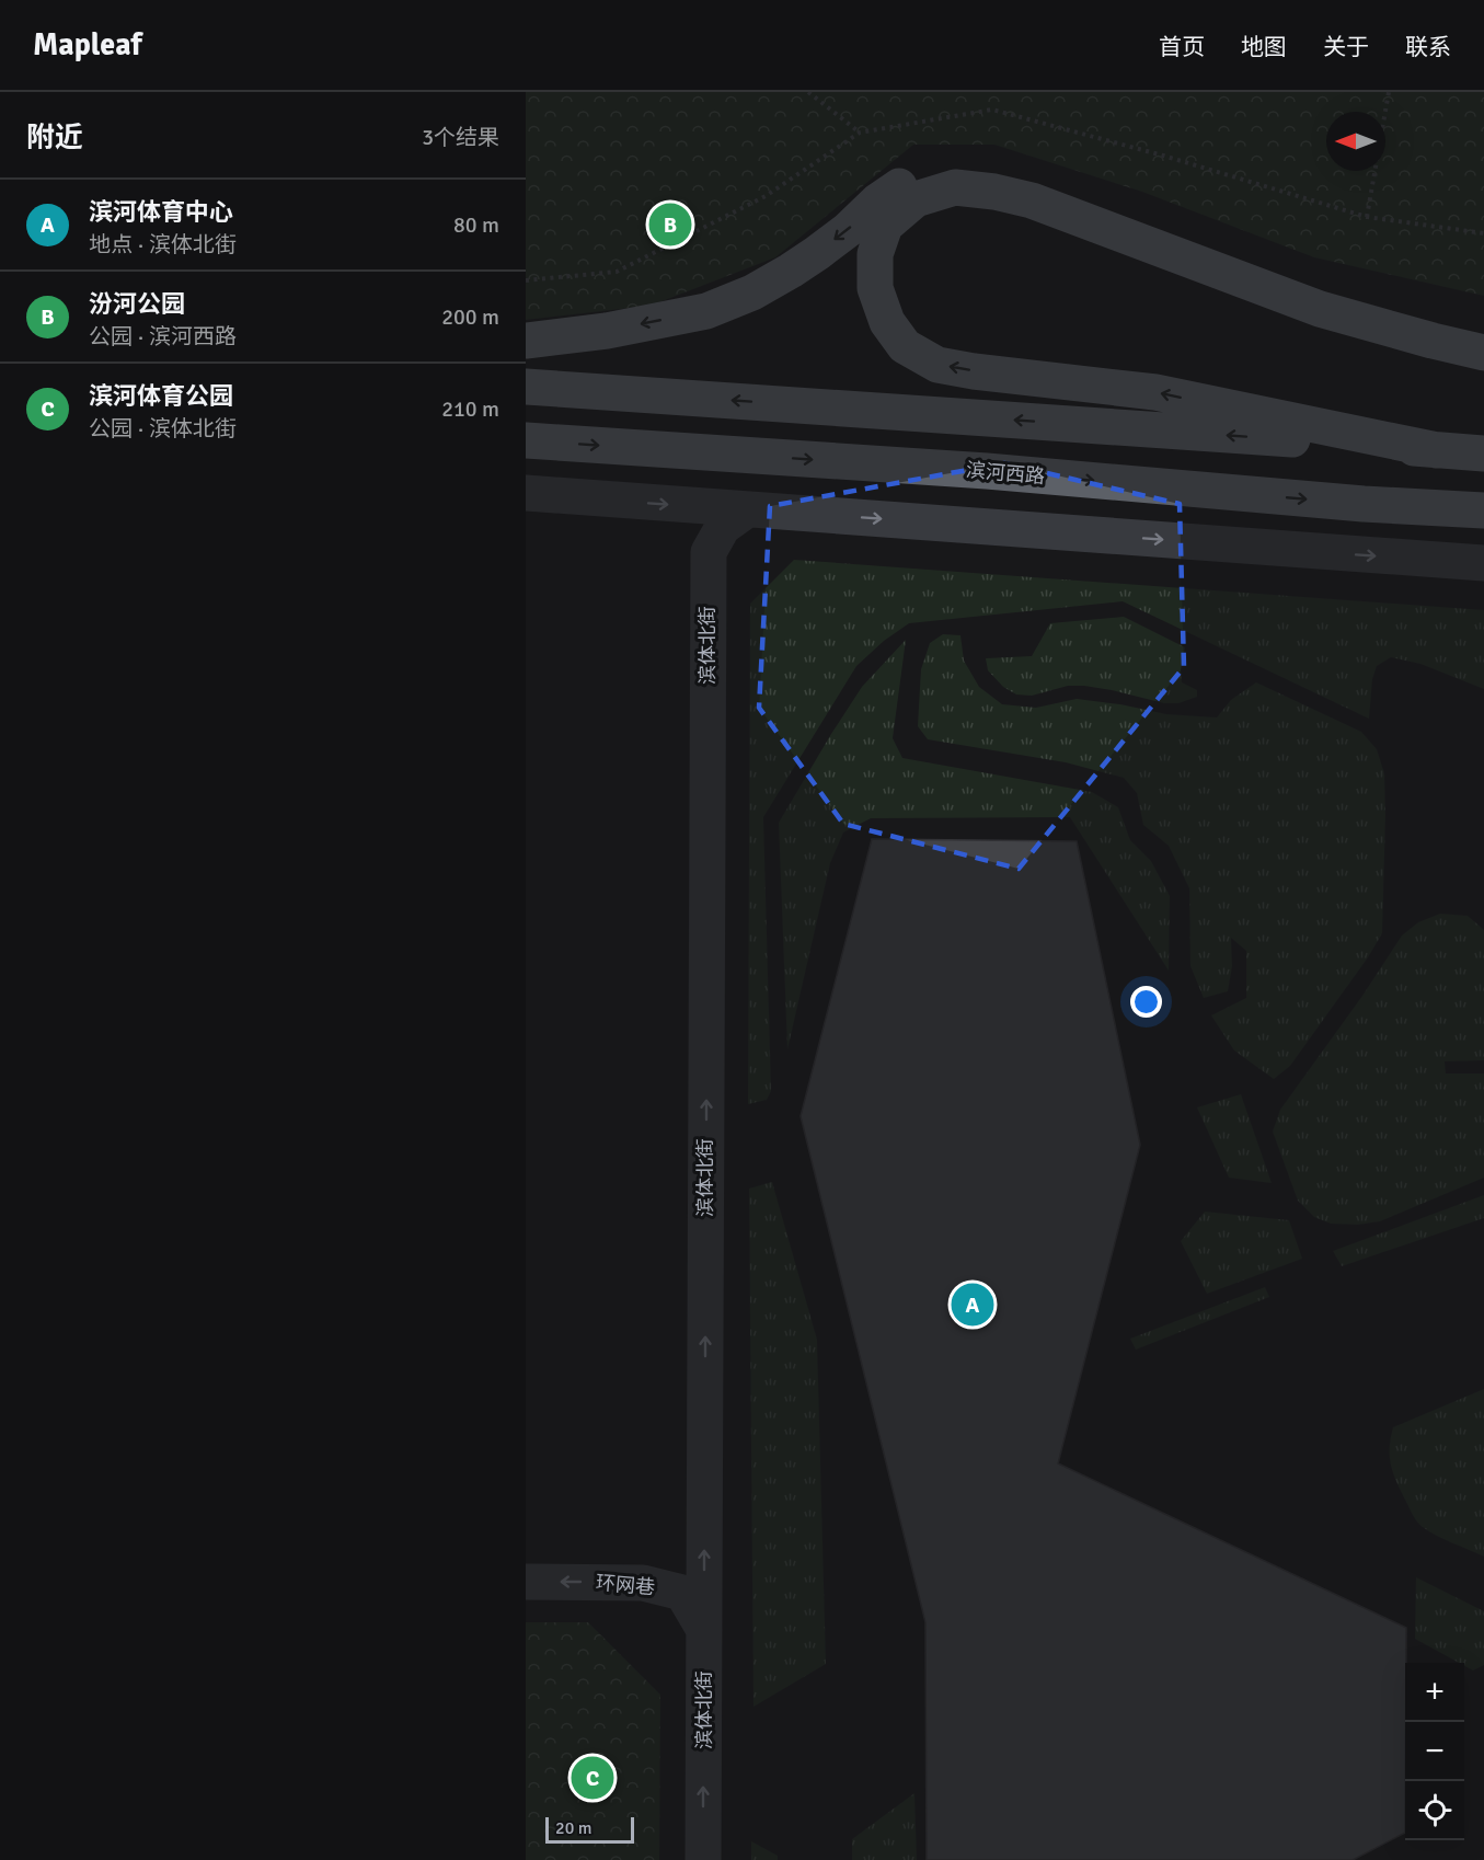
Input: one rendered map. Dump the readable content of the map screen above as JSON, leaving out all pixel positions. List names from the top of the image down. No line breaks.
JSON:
{"streets":{"highway":["滨河西路"],"street":["滨体北街","环网巷"]},"crossings":[["滨体北街","环网巷"]],"one_way":["滨体北街","环网巷"],"scale_bar":"20 m","north":"left","page":{"header":"Mapleaf","nav":["首页","地图","关于","联系"],"heading":["附近","3个结果"],"list":[{"mark":"A","name":"滨河体育中心","note":"地点 · 滨体北街","value":"80 m"},{"mark":"B","name":"汾河公园","note":"公园 · 滨河西路","value":"200 m"},{"mark":"C","name":"滨河体育公园","note":"公园 · 滨体北街","value":"210 m"}],"pins":["B","A","C"],"map_buttons":["+","−"],"scale":"20 m"}}
